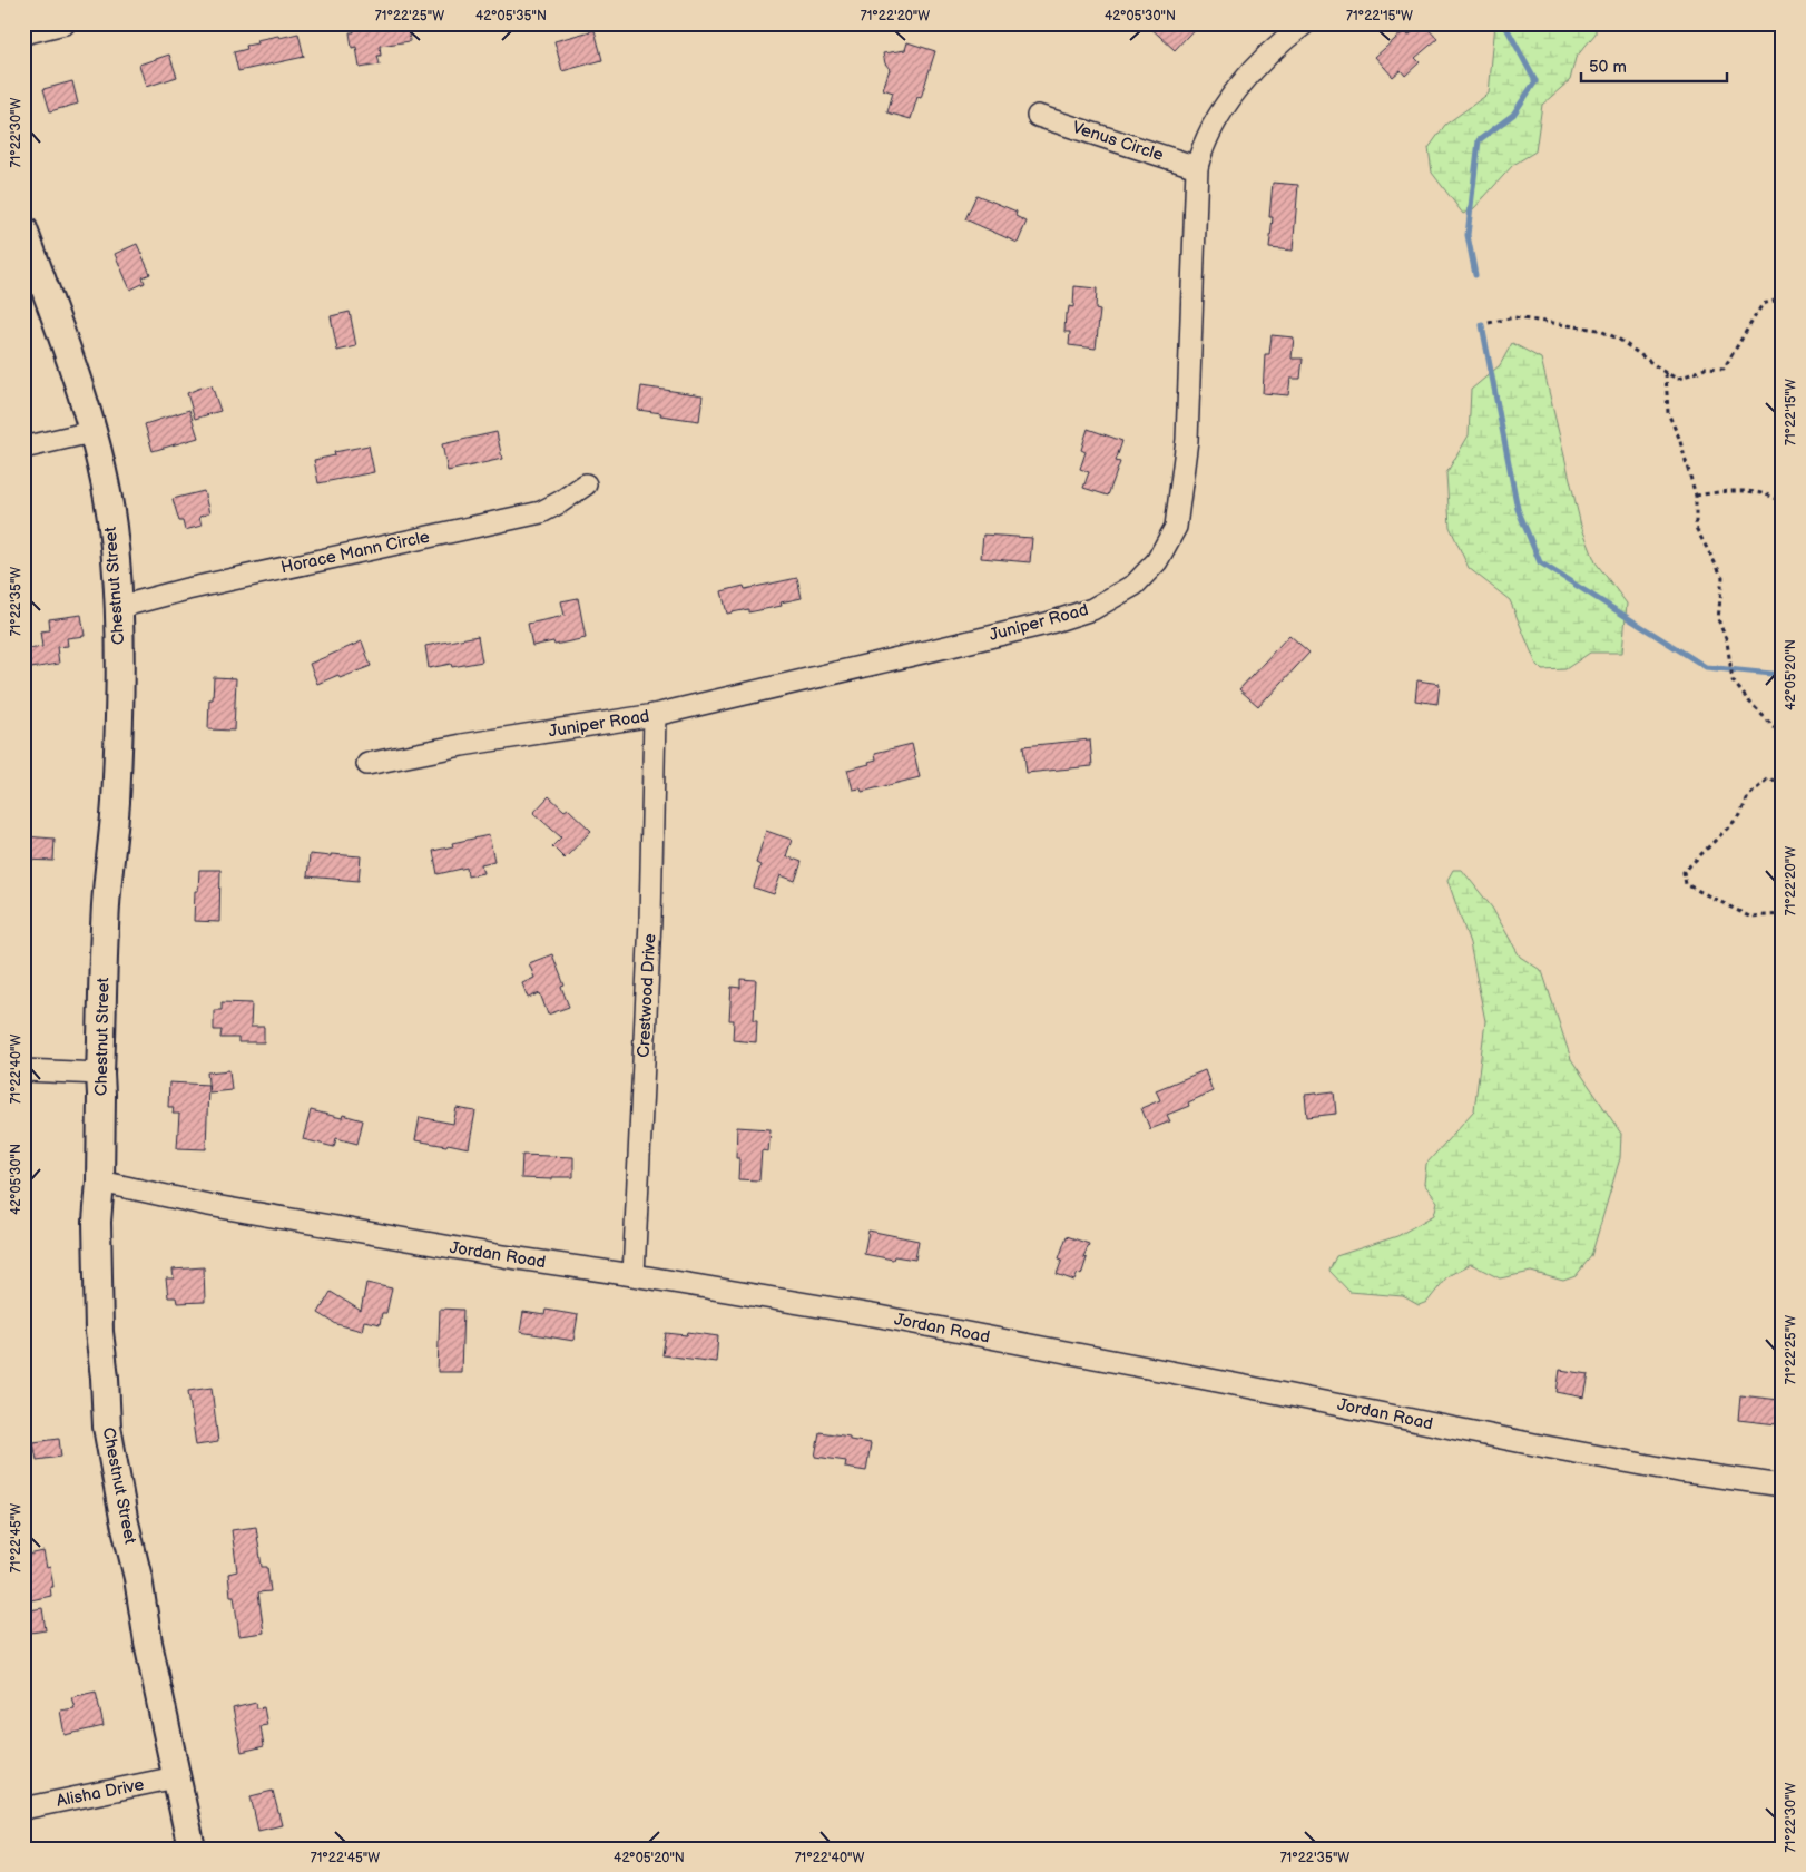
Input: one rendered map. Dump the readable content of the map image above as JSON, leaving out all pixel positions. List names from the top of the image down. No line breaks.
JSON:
{"streets":{"main road":["Chestnut Street"],"street":["Venus Circle","Horace Mann Circle","Juniper Road","Crestwood Drive","Jordan Road","Alisha Drive"]},"crossings":[["Venus Circle","Juniper Road"],["Horace Mann Circle","Chestnut Street"],["Chestnut Street","Jordan Road"],["Chestnut Street","Alisha Drive"],["Juniper Road","Crestwood Drive"],["Crestwood Drive","Jordan Road"]],"scale_bar":"50 m","coordinates":["71°22'25\"W","42°05'35\"N","71°22'20\"W","42°05'30\"N","71°22'15\"W","71°22'30\"W","71°22'35\"W","42°05'20\"N","71°22'40\"W","71°22'45\"W"]}
